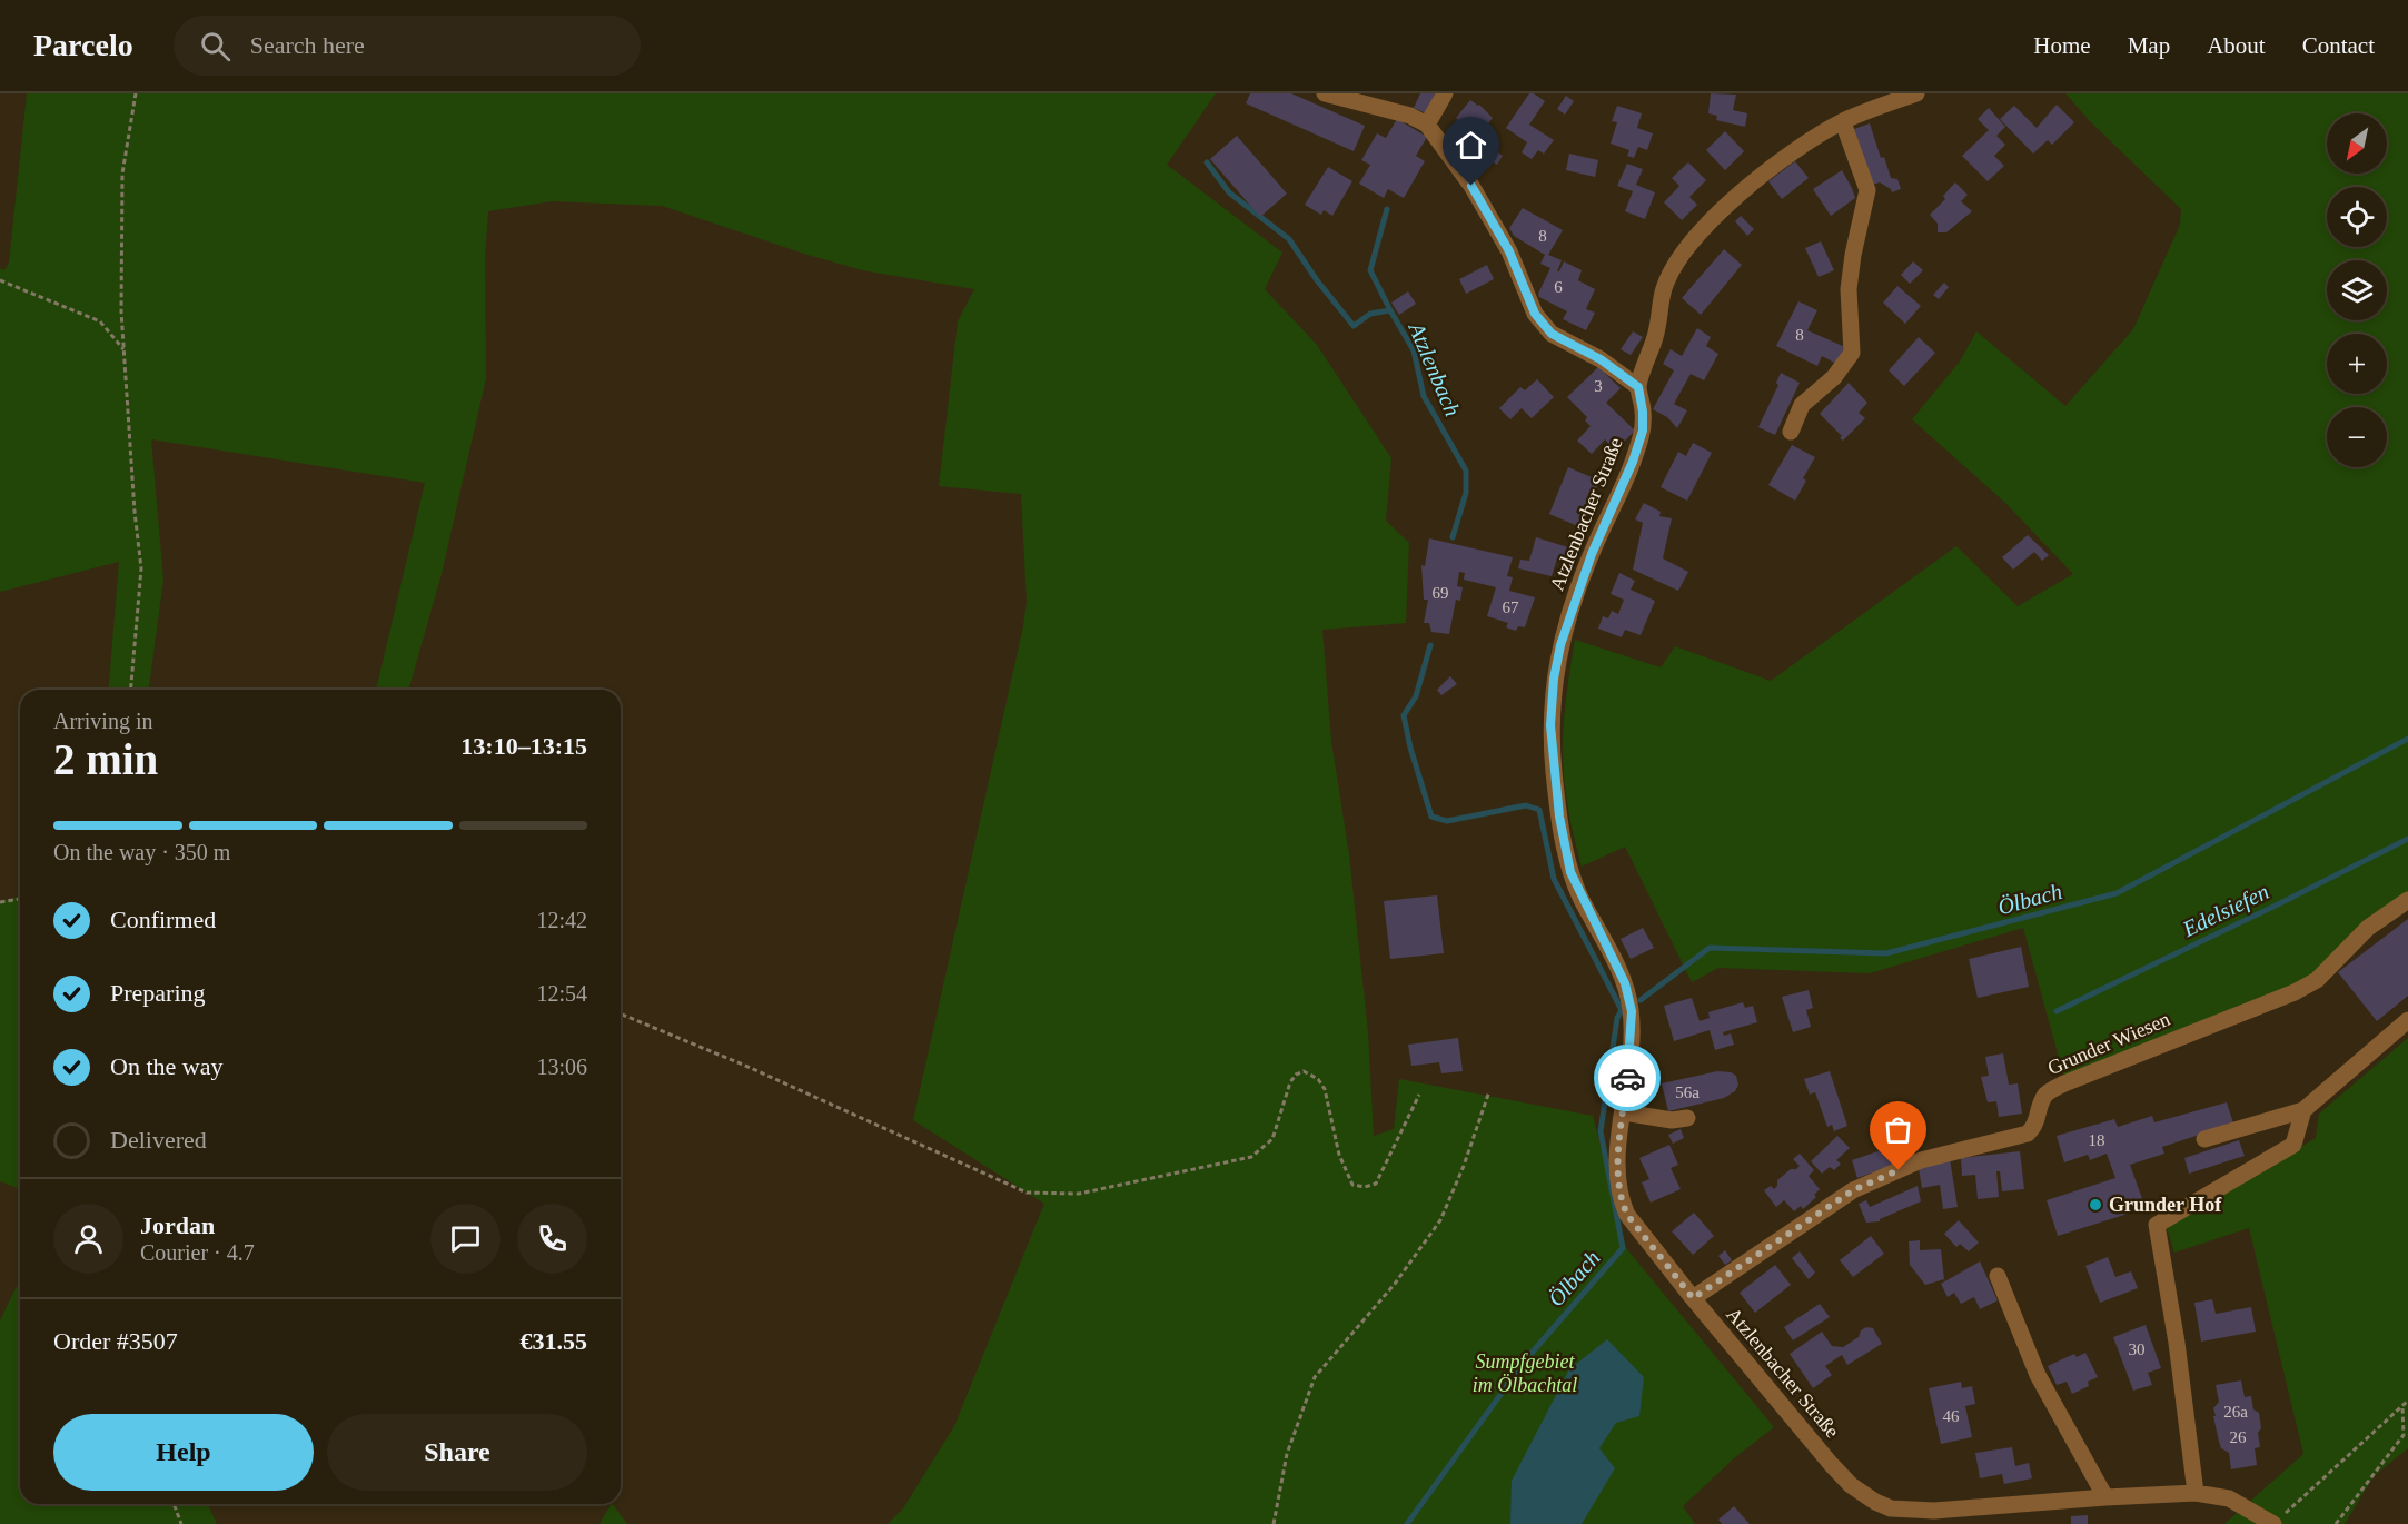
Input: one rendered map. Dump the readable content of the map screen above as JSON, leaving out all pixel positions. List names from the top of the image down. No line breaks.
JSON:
{"streets":{"street":["Atzlenbacher Straße","Grunder Wiesen"]},"crossings":[["Atzlenbacher Straße","Grunder Wiesen"]],"water":["Atzlenbach","Ölbach","Edelsiefen"],"parks":["Sumpfgebiet im Ölbachtal"],"places":["Grunder Hof"],"house_numbers":["8","6","8","3","69","67","56a","18","30","26a","46","26"],"north":"bottom left","page":{"header":"Parcelo","search":"Search here","nav":["Home","Map","About","Contact"],"map_buttons":["+","−"],"heading":["2 min","Arriving in","13:10–13:15"],"panel":["Jordan","Courier · 4.7","Order #3507","€31.55"],"bar":"On the way · 350 m","list":[["Confirmed","12:42"],["Preparing","12:54"],["On the way","13:06"],"Delivered"],"buttons":["Help","Share"]}}
